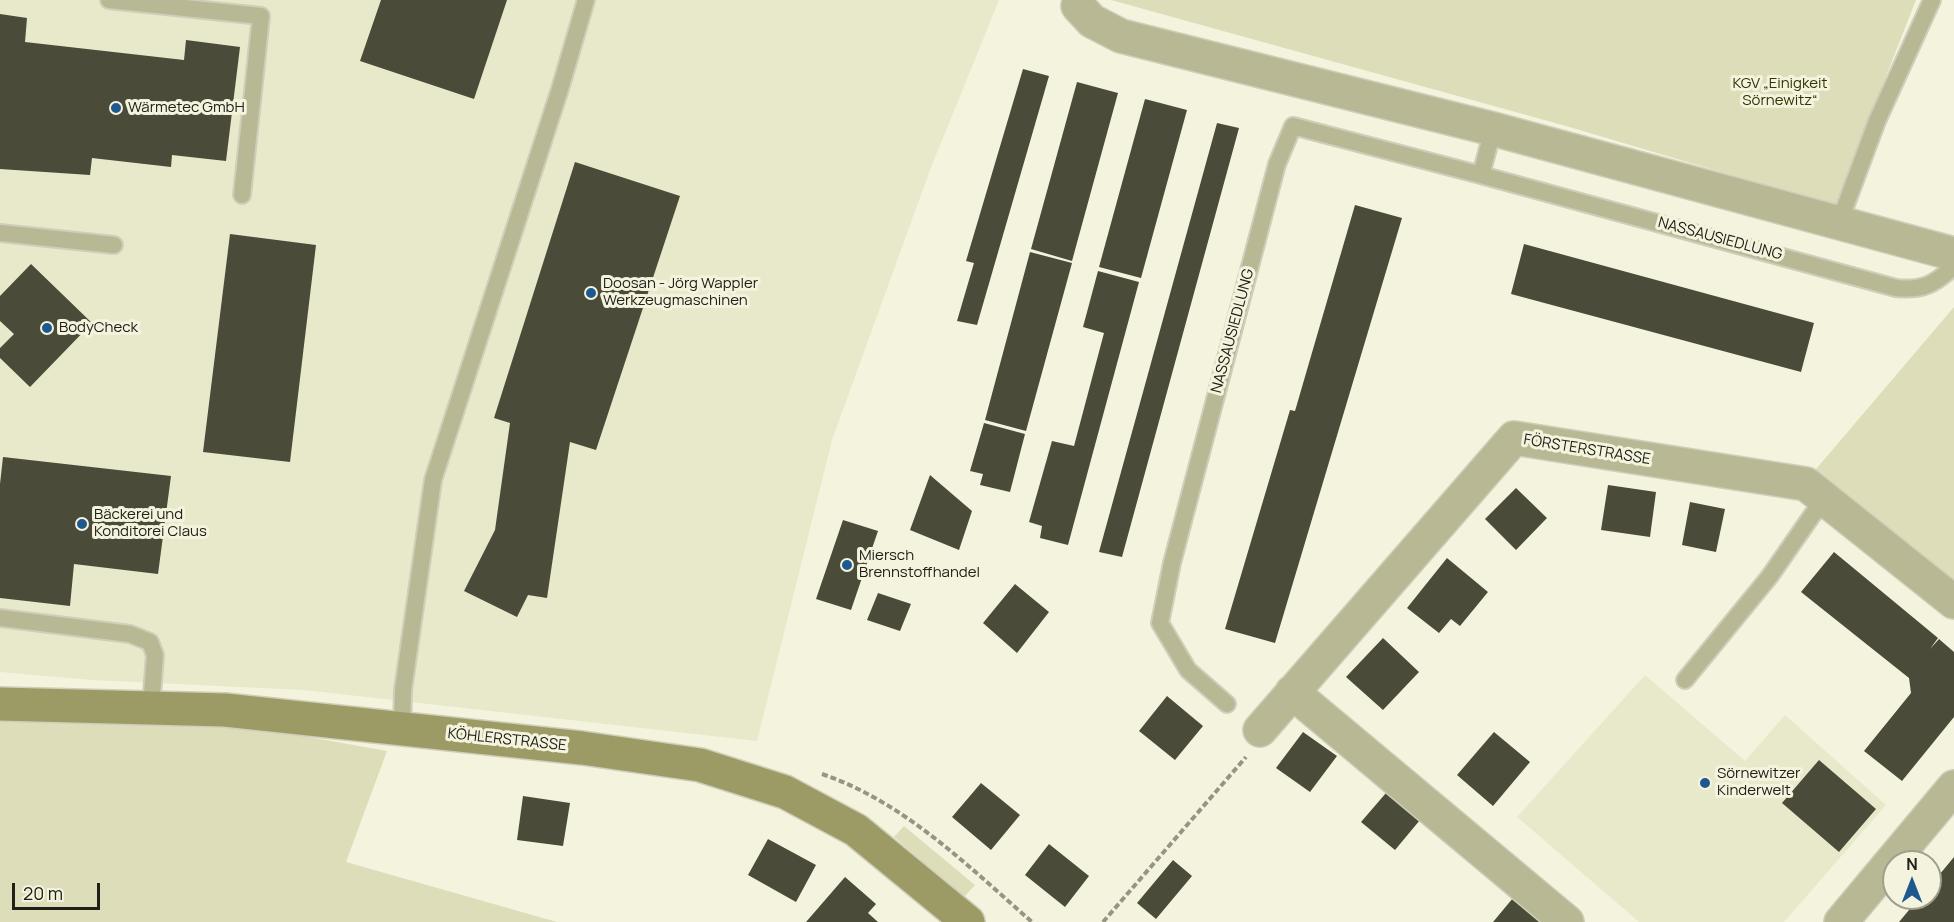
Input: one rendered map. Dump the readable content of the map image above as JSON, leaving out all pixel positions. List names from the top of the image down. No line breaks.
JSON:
{"streets":{"street":["FÖRSTERSTRASSE","KÖHLERSTRASSE"],"lane":["NASSAUSIEDLUNG"]},"parks":["KGV „Einigkeit Sörnewitz“"],"places":["Wärmetec GmbH","Doosan - Jörg Wappler Werkzeugmaschinen","BodyCheck","Bäckerei und Konditorei Claus","Miersch Brennstoffhandel","Sörnewitzer Kinderwelt"],"scale_bar":"20 m","north":"top"}
